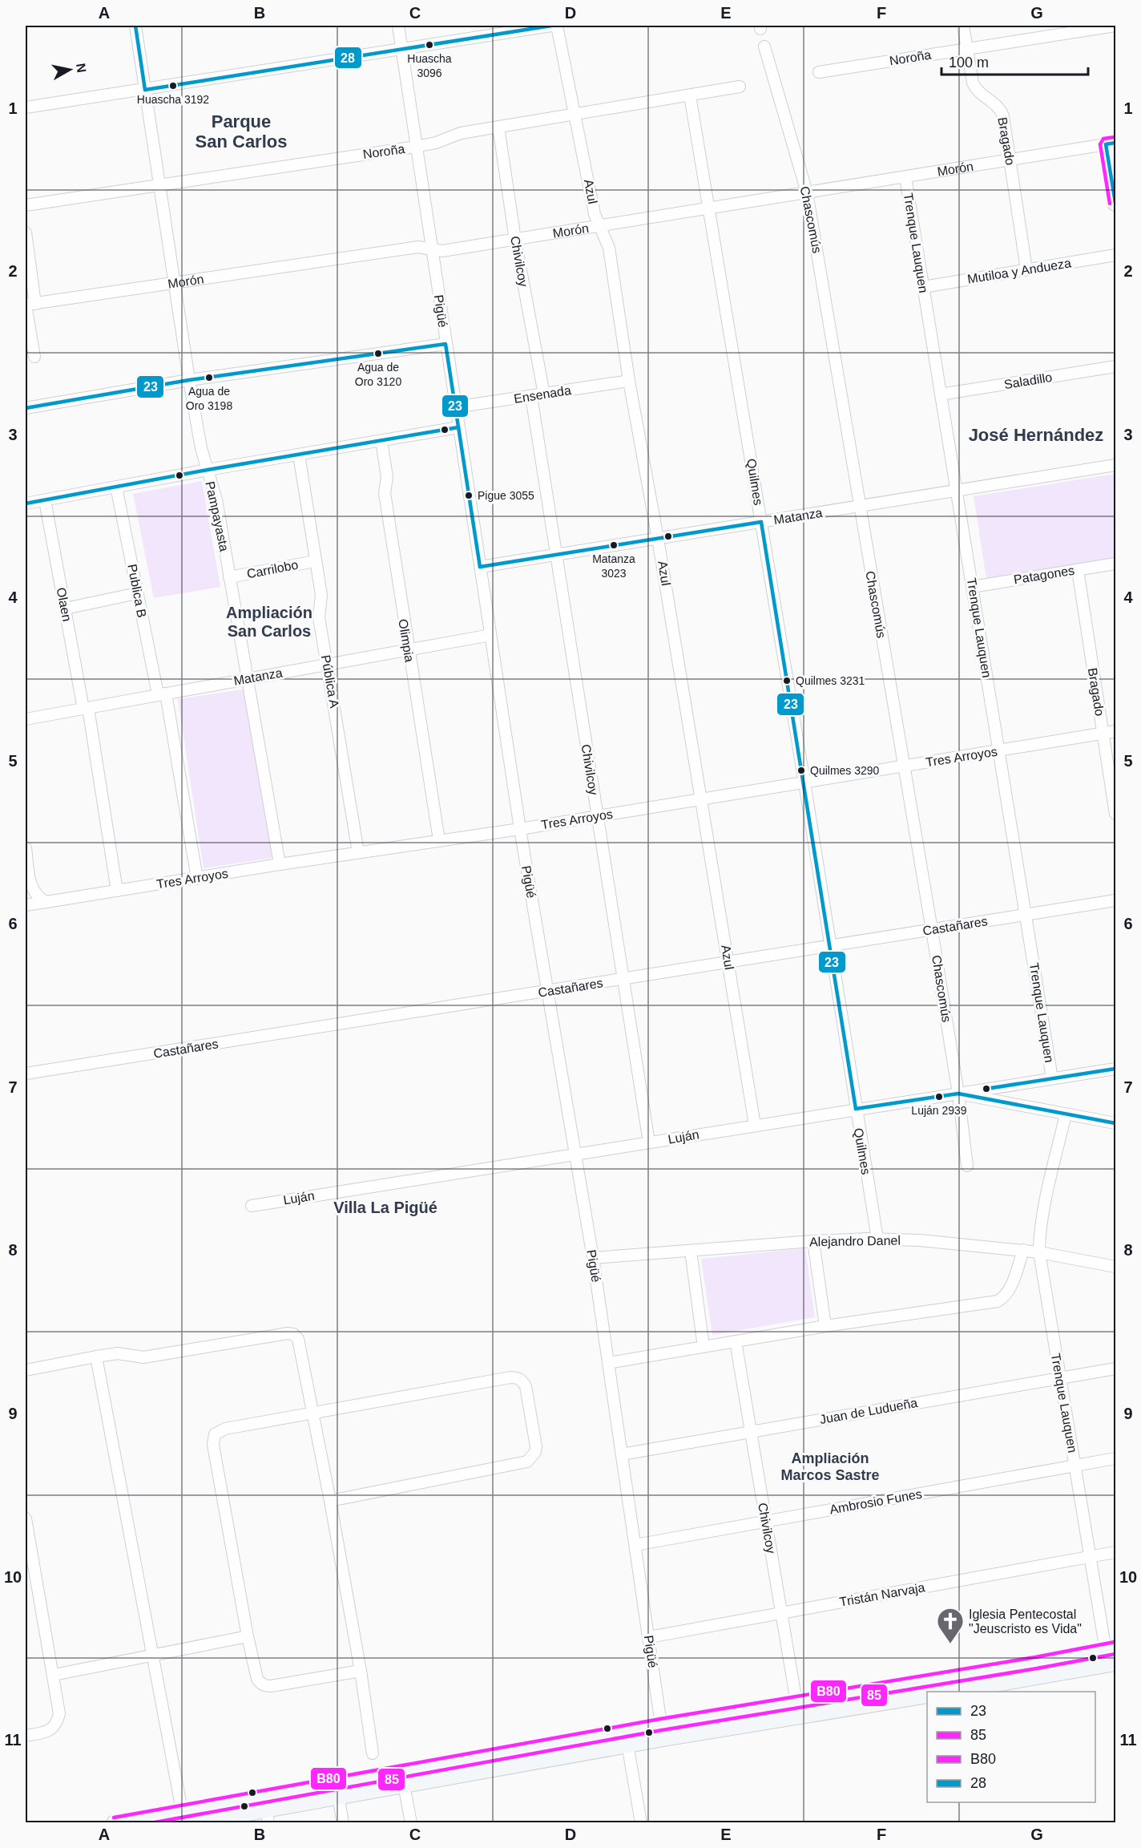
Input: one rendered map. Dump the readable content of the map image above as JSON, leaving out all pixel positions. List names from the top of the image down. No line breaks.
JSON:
{"streets":{"street":["Noroña","Bragado","Morón","Azul","Chascomús","Trenque Lauquen","Chivilcoy","Mutiloa y Andueza","Pigüé","Saladillo","Ensenada","Quilmes","Pampayasta","Matanza","Carrilobo","Patagones","Publica B","Olaen","Olimpia","Pública A","Tres Arroyos","Castañares","Luján","Alejandro Danel","Juan de Ludueña","Ambrosio Funes","Tristán Narvaja"]},"crossings":[["Noroña","Bragado"],["Noroña","Azul"],["Noroña","Chivilcoy"],["Noroña","Pigüé"],["Noroña","Quilmes"],["Noroña","Pampayasta"],["Bragado","Morón"],["Bragado","Mutiloa y Andueza"],["Bragado","Patagones"],["Bragado","Tres Arroyos"],["Morón","Azul"],["Morón","Chascomús"],["Morón","Trenque Lauquen"],["Morón","Chivilcoy"],["Morón","Pigüé"],["Morón","Quilmes"],["Morón","Pampayasta"],["Azul","Ensenada"],["Azul","Matanza"],["Azul","Tres Arroyos"],["Azul","Castañares"],["Azul","Luján"],["Chascomús","Matanza"],["Chascomús","Tres Arroyos"],["Chascomús","Castañares"],["Chascomús","Luján"],["Trenque Lauquen","Mutiloa y Andueza"],["Trenque Lauquen","Saladillo"],["Trenque Lauquen","Matanza"],["Trenque Lauquen","Patagones"],["Trenque Lauquen","Tres Arroyos"],["Trenque Lauquen","Castañares"],["Trenque Lauquen","Luján"],["Trenque Lauquen","Alejandro Danel"],["Trenque Lauquen","Juan de Ludueña"],["Trenque Lauquen","Ambrosio Funes"],["Trenque Lauquen","Tristán Narvaja"],["Chivilcoy","Ensenada"],["Chivilcoy","Matanza"],["Chivilcoy","Tres Arroyos"],["Chivilcoy","Castañares"],["Chivilcoy","Luján"],["Chivilcoy","Juan de Ludueña"],["Chivilcoy","Ambrosio Funes"],["Chivilcoy","Tristán Narvaja"],["Pigüé","Ensenada"],["Pigüé","Matanza"],["Pigüé","Tres Arroyos"],["Pigüé","Castañares"],["Pigüé","Luján"],["Pigüé","Alejandro Danel"],["Pigüé","Juan de Ludueña"],["Pigüé","Ambrosio Funes"],["Pigüé","Tristán Narvaja"],["Quilmes","Matanza"],["Quilmes","Tres Arroyos"],["Quilmes","Castañares"],["Quilmes","Luján"],["Quilmes","Alejandro Danel"],["Pampayasta","Matanza"],["Pampayasta","Carrilobo"],["Pampayasta","Tres Arroyos"],["Matanza","Publica B"],["Matanza","Olaen"],["Matanza","Olimpia"],["Matanza","Pública A"],["Carrilobo","Pública A"],["Publica B","Tres Arroyos"],["Olaen","Tres Arroyos"],["Olimpia","Tres Arroyos"],["Pública A","Tres Arroyos"]],"districts":["Parque San Carlos","José Hernández","Ampliación San Carlos","Villa La Pigüé","Ampliación Marcos Sastre"],"places":{"other":["Huascha 3096","Huascha 3192","Agua de Oro 3120","Agua de Oro 3198","Pigue 3055","Matanza 3023","Quilmes 3231","Quilmes 3290","Luján 2939"],"church":["Iglesia Pentecostal \"Jeuscristo es Vida\""]},"lines":["transit line 28","transit line 85","transit line 23","transit line B80"],"legend":["23","85","B80","28"],"scale_bar":"100 m","north":"right","grid":{"columns":["A","B","C","D","E","F","G"],"rows":["1","2","3","4","5","6","7","8","9","10","11"]}}
